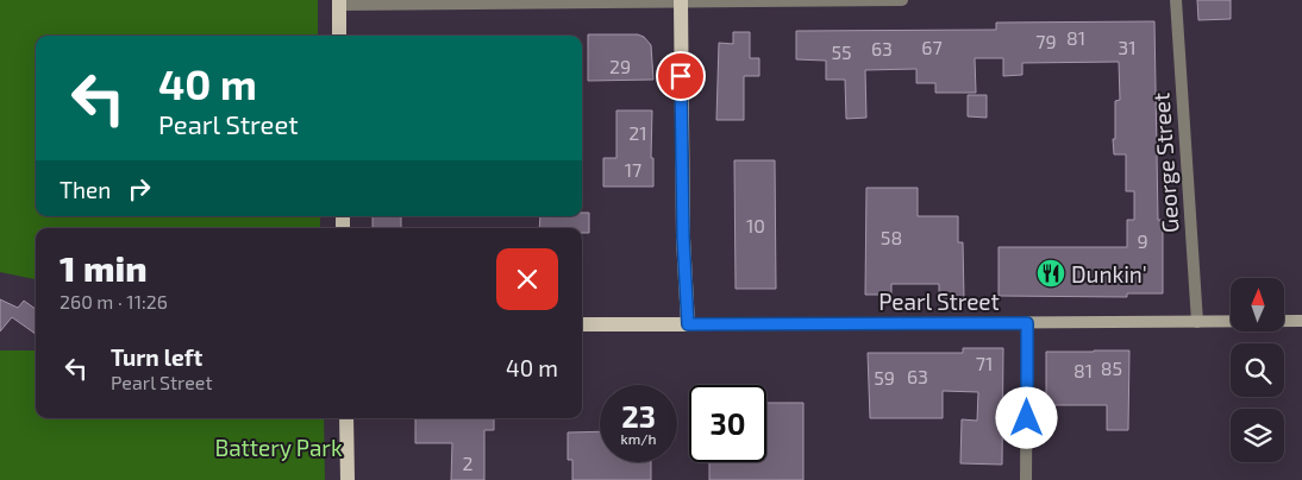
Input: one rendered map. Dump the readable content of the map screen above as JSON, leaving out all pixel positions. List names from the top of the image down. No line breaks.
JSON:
{"streets":{"main road":["Pearl Street"],"street":["George Street"]},"crossings":[["George Street","Pearl Street"]],"parks":["Battery Park"],"places":{"restaurant":["Dunkin'"]},"house_numbers":["81","79","67","31","63","55","29","21","17","10","58","9","71","85","81","63","59","2"],"north":"top","page":{"turn":["40 m","Pearl Street"],"then":"Then","heading":["1 min","260 m · 11:26"],"list":[{"name":"Turn left","note":"Pearl Street","value":"40 m"}],"speed":"23 km/h","limit":"30"}}
